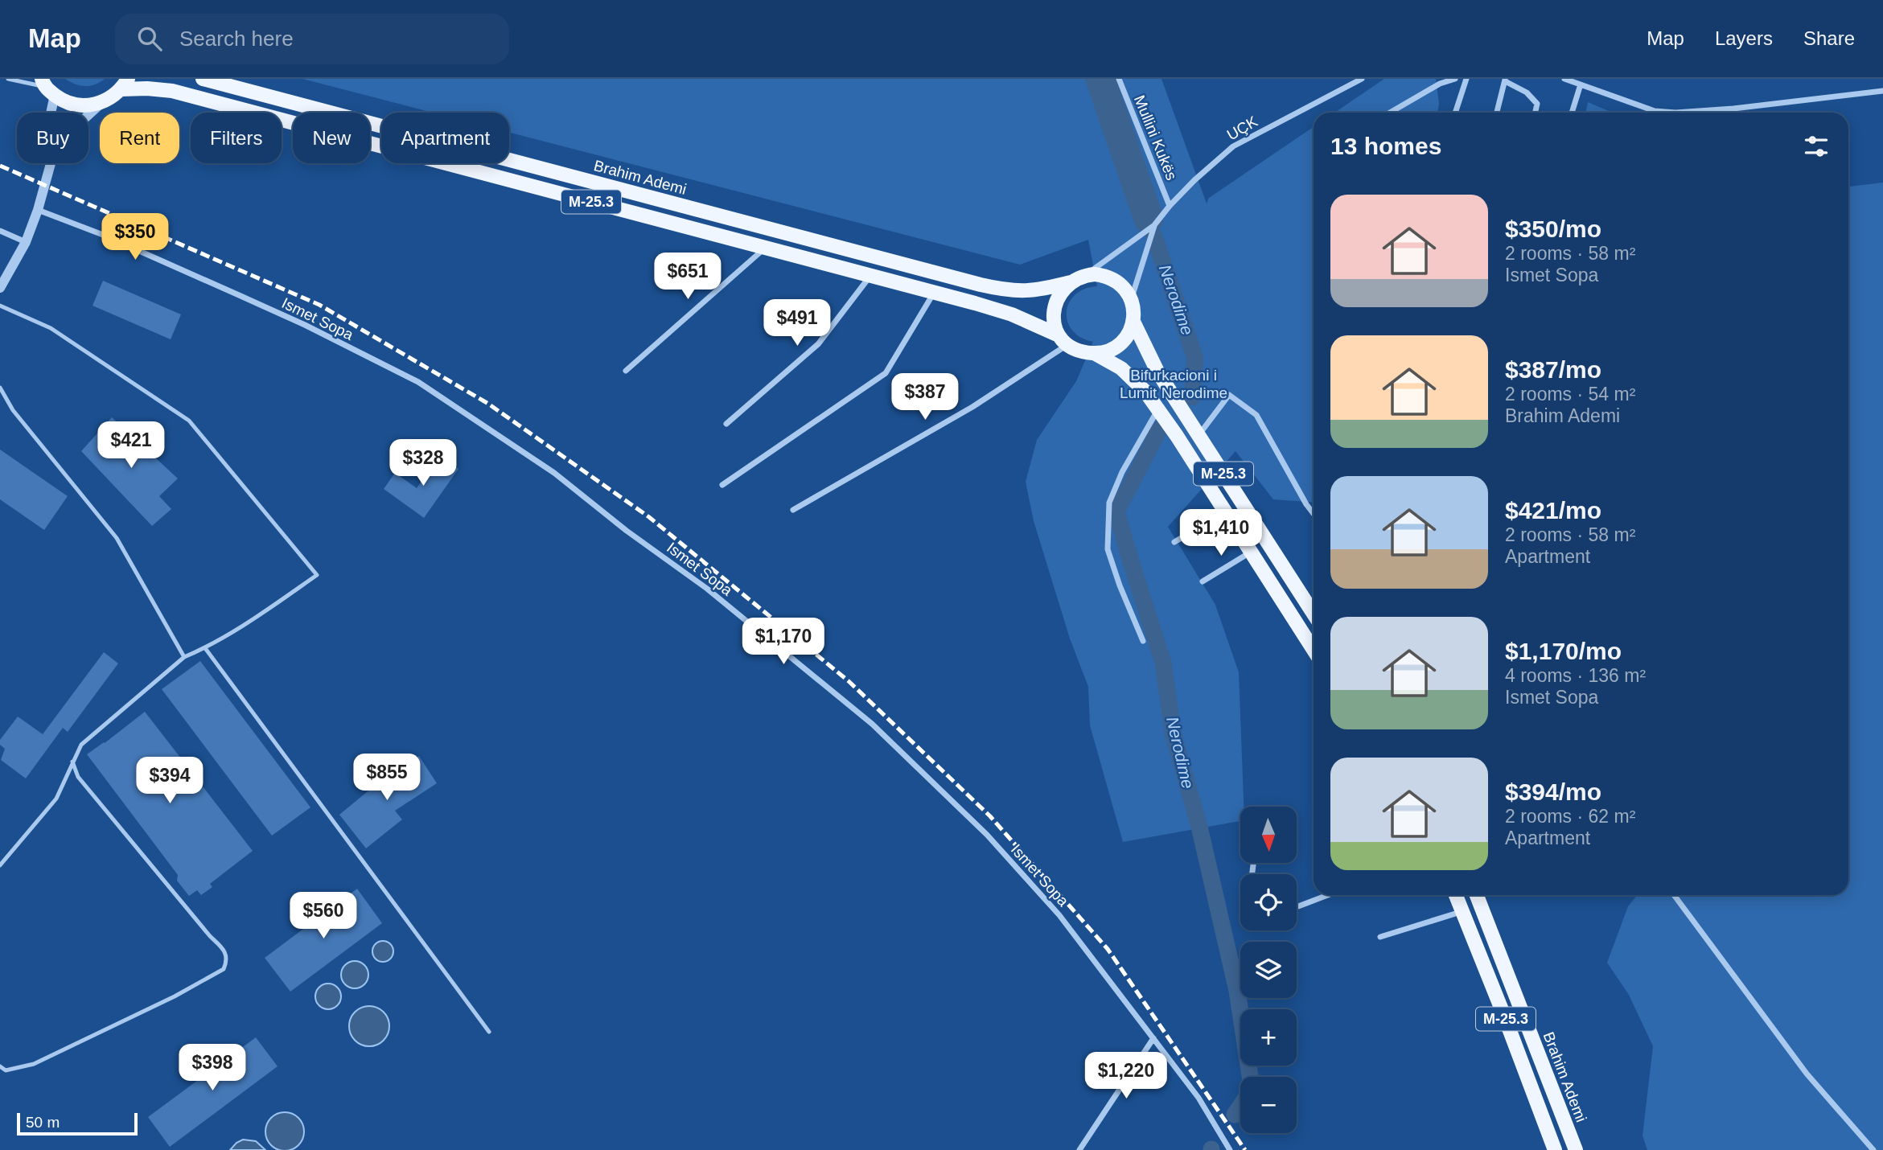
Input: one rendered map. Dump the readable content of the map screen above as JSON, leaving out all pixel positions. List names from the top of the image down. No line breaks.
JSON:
{"streets":{"main road":["Brahim Ademi","M-25.3"],"street":["UÇK","Mullini Kukës","Ismet Sopa"]},"crossings":[["UÇK","Mullini Kukës"],["UÇK","Brahim Ademi"],["UÇK","M-25.3"],["Brahim Ademi","M-25.3"]],"water":["Nerodime"],"parks":["Bifurkacioni i Lumit Nerodime"],"scale_bar":"50 m","north":"bottom","page":{"header":"Map","search":"Search here","nav":["Map","Layers","Share"],"chip":["Buy","Rent","Filters","New","Apartment"],"heading":"13 homes","list":[{"name":"$350/mo","note":"2 rooms · 58 m² · Ismet Sopa"},{"name":"$387/mo","note":"2 rooms · 54 m² · Brahim Ademi"},{"name":"$421/mo","note":"2 rooms · 58 m² · Apartment"},{"name":"$1,170/mo","note":"4 rooms · 136 m² · Ismet Sopa"},{"name":"$394/mo","note":"2 rooms · 62 m² · Apartment"}],"price":["$350","$651","$491","$387","$421","$328","$1,410","$1,170","$855","$394","$560","$398","$1,220"],"map_buttons":["+","−"],"scale":"50 m"}}
